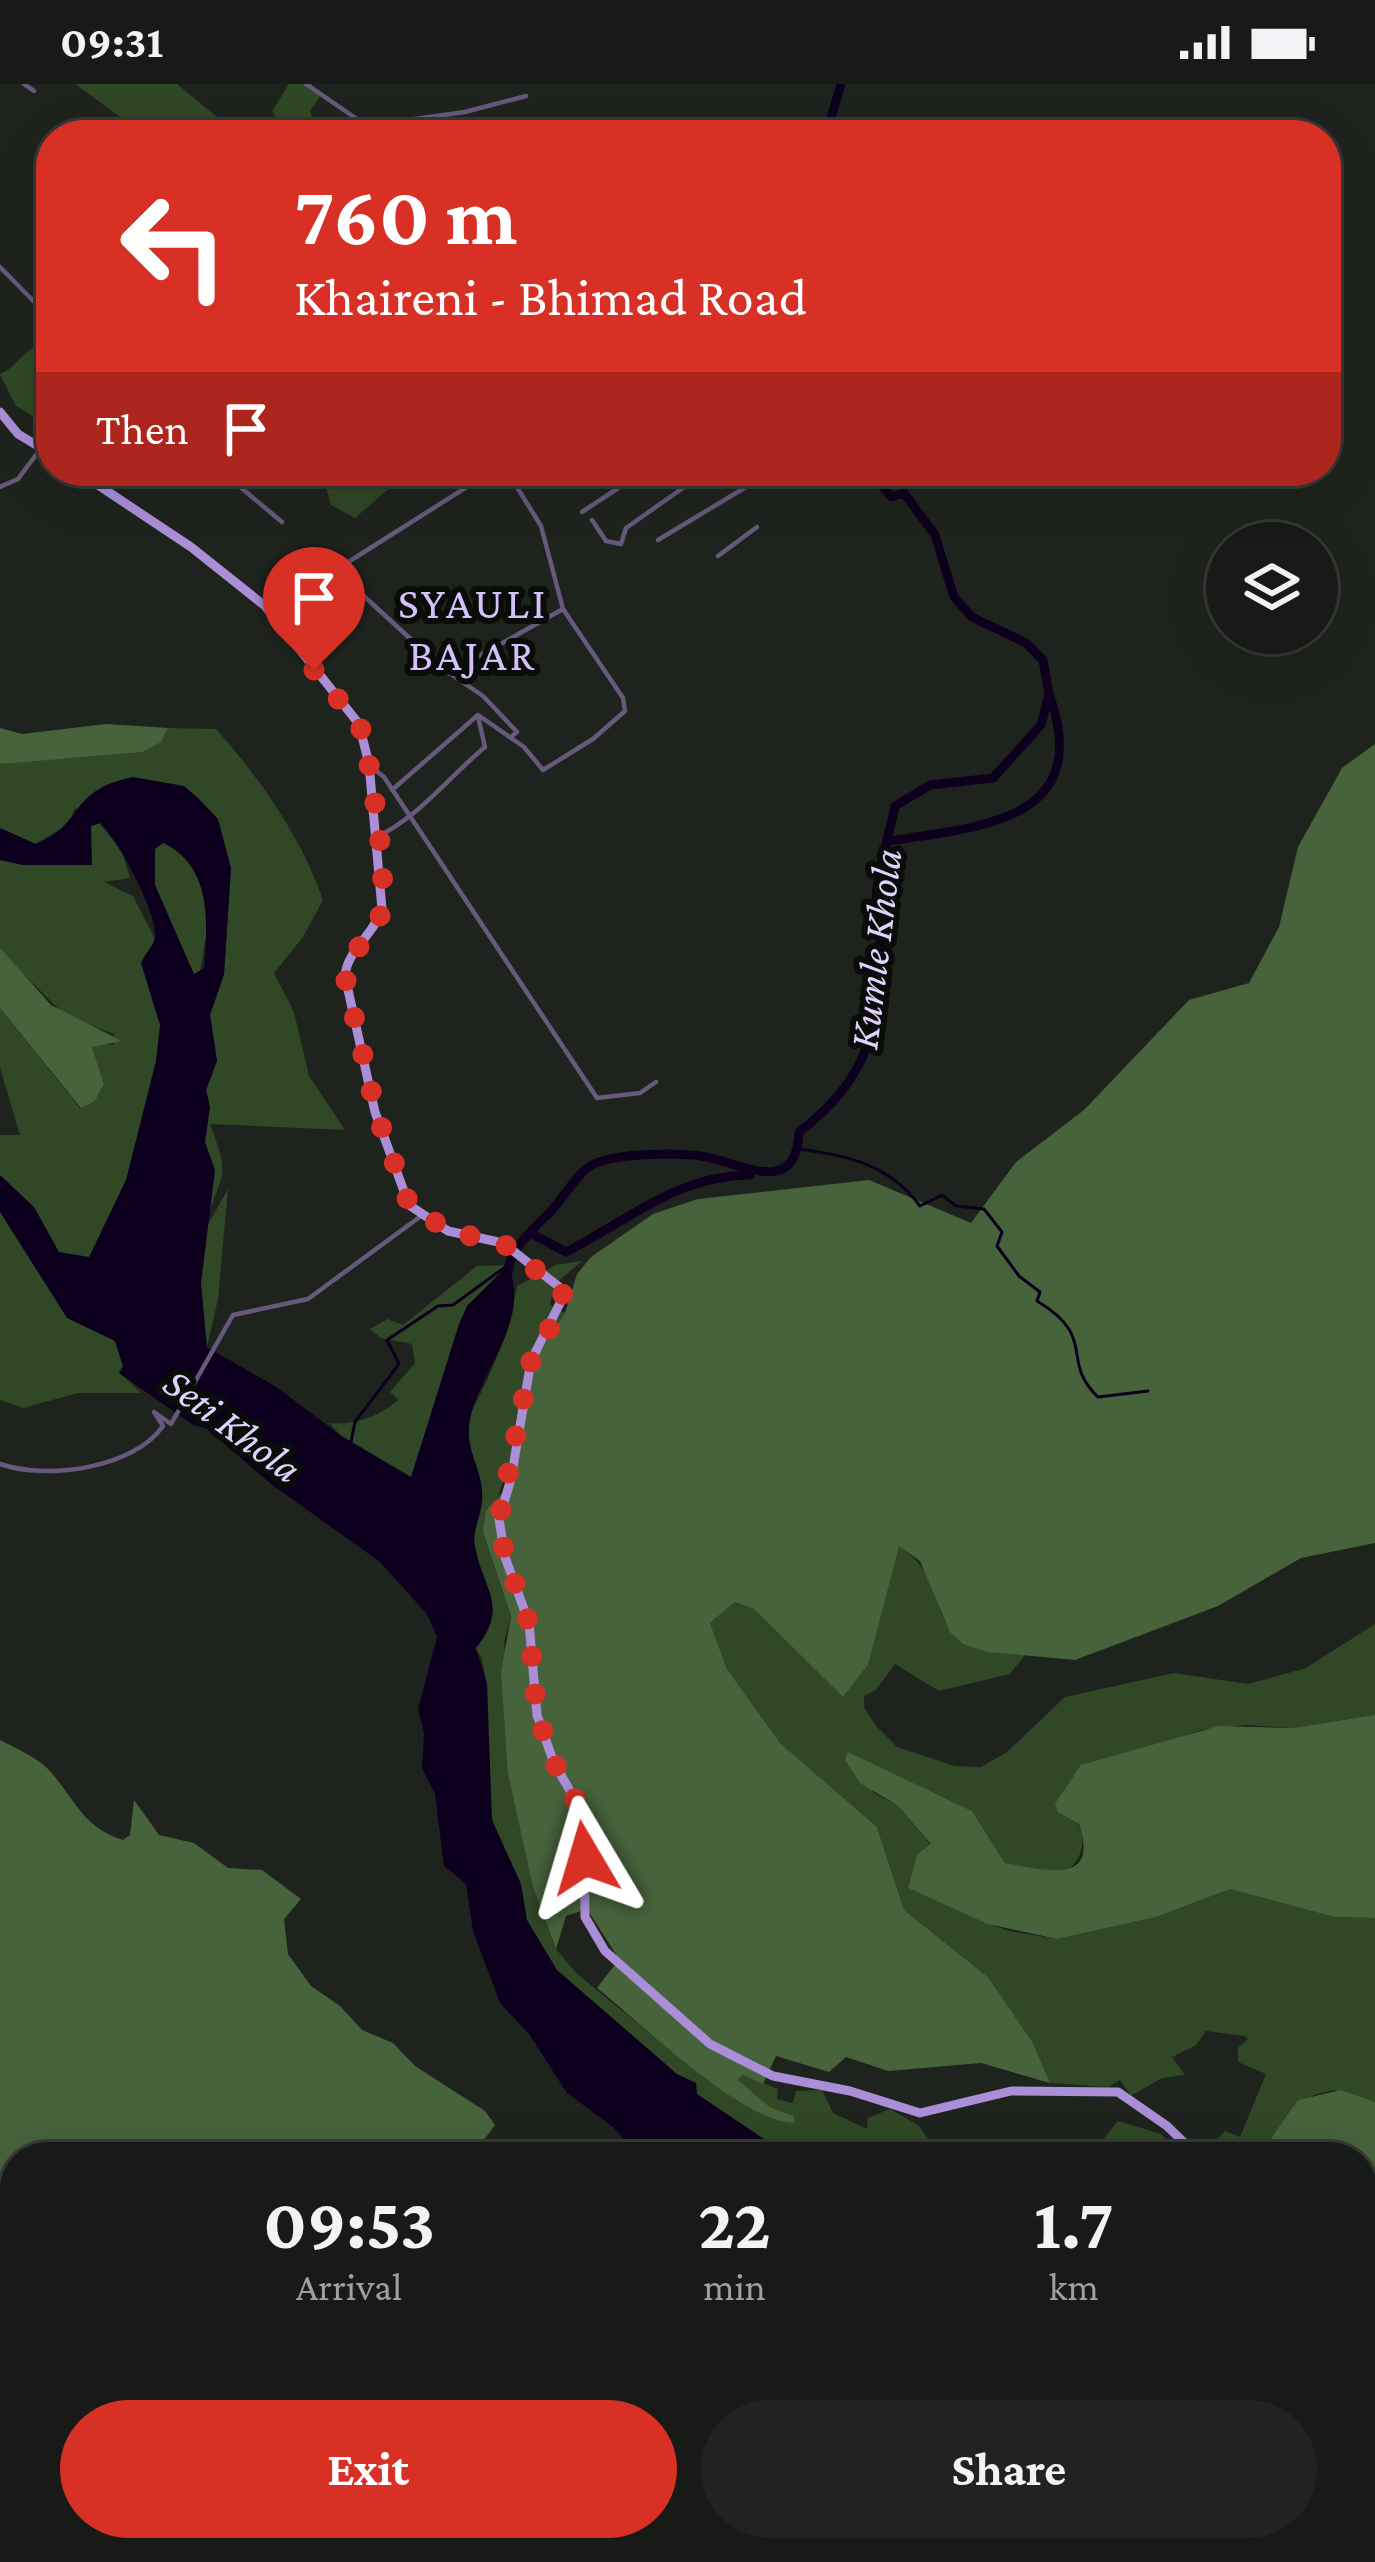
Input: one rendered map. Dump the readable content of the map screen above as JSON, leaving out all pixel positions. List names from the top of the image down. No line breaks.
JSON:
{"districts":["SYAULI BAJAR"],"water":["Kumle Khola","Seti Khola"],"page":{"status":"09:31","turn":["760 m","Khaireni - Bhimad Road"],"then":"Then","eta":["09:53","Arrival","22","min","1.7","km"],"buttons":["Exit","Share"]}}
